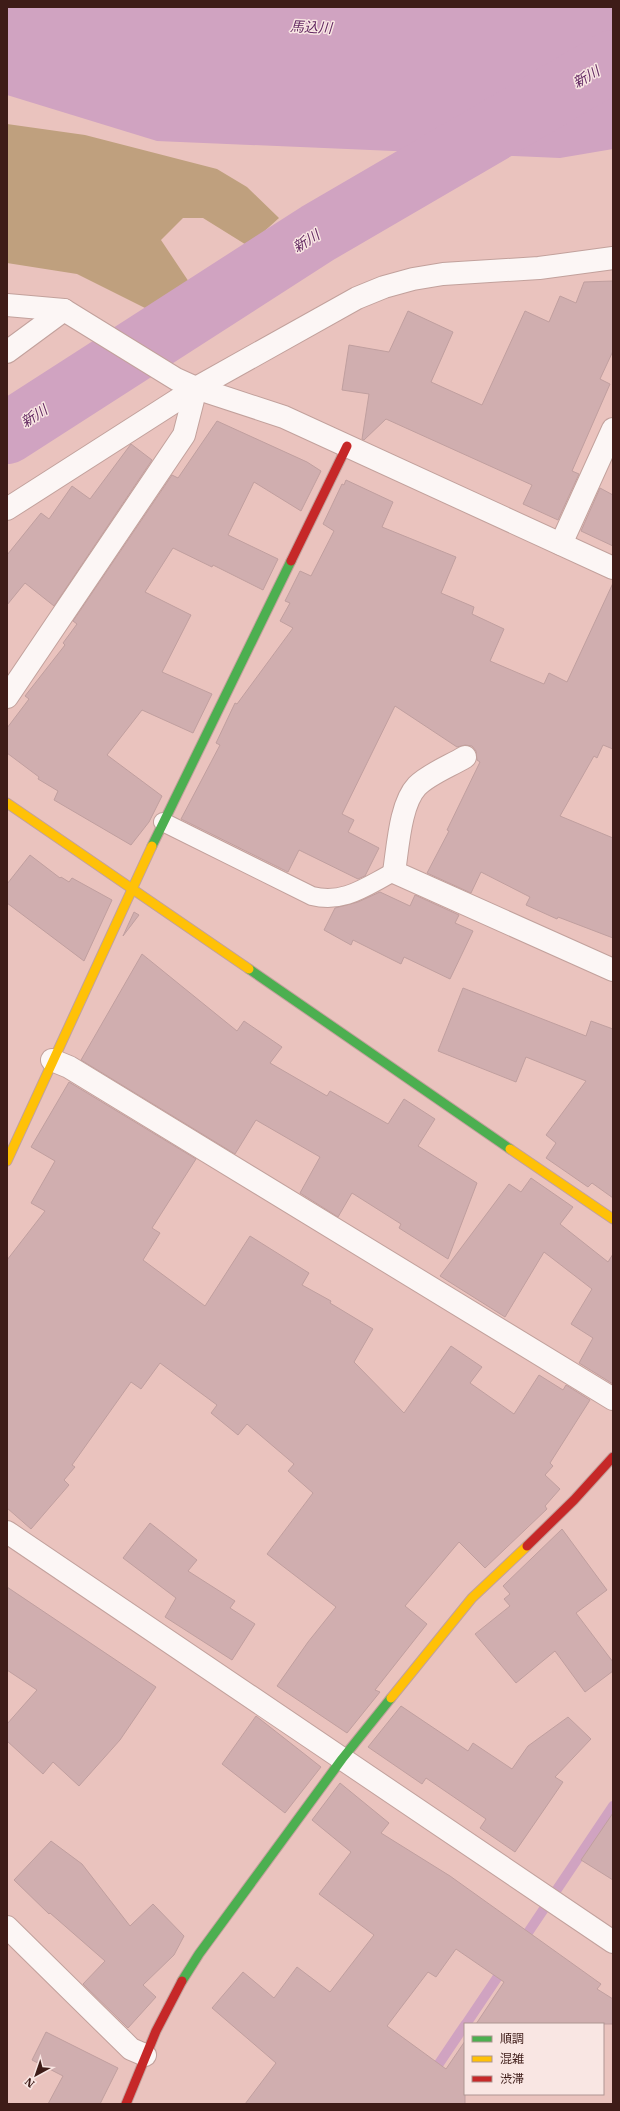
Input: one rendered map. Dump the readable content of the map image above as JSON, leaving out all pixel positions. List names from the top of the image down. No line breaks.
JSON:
{"water":["馬込川","新川"],"legend":["順調","混雑","渋滞"],"north":"bottom left"}
